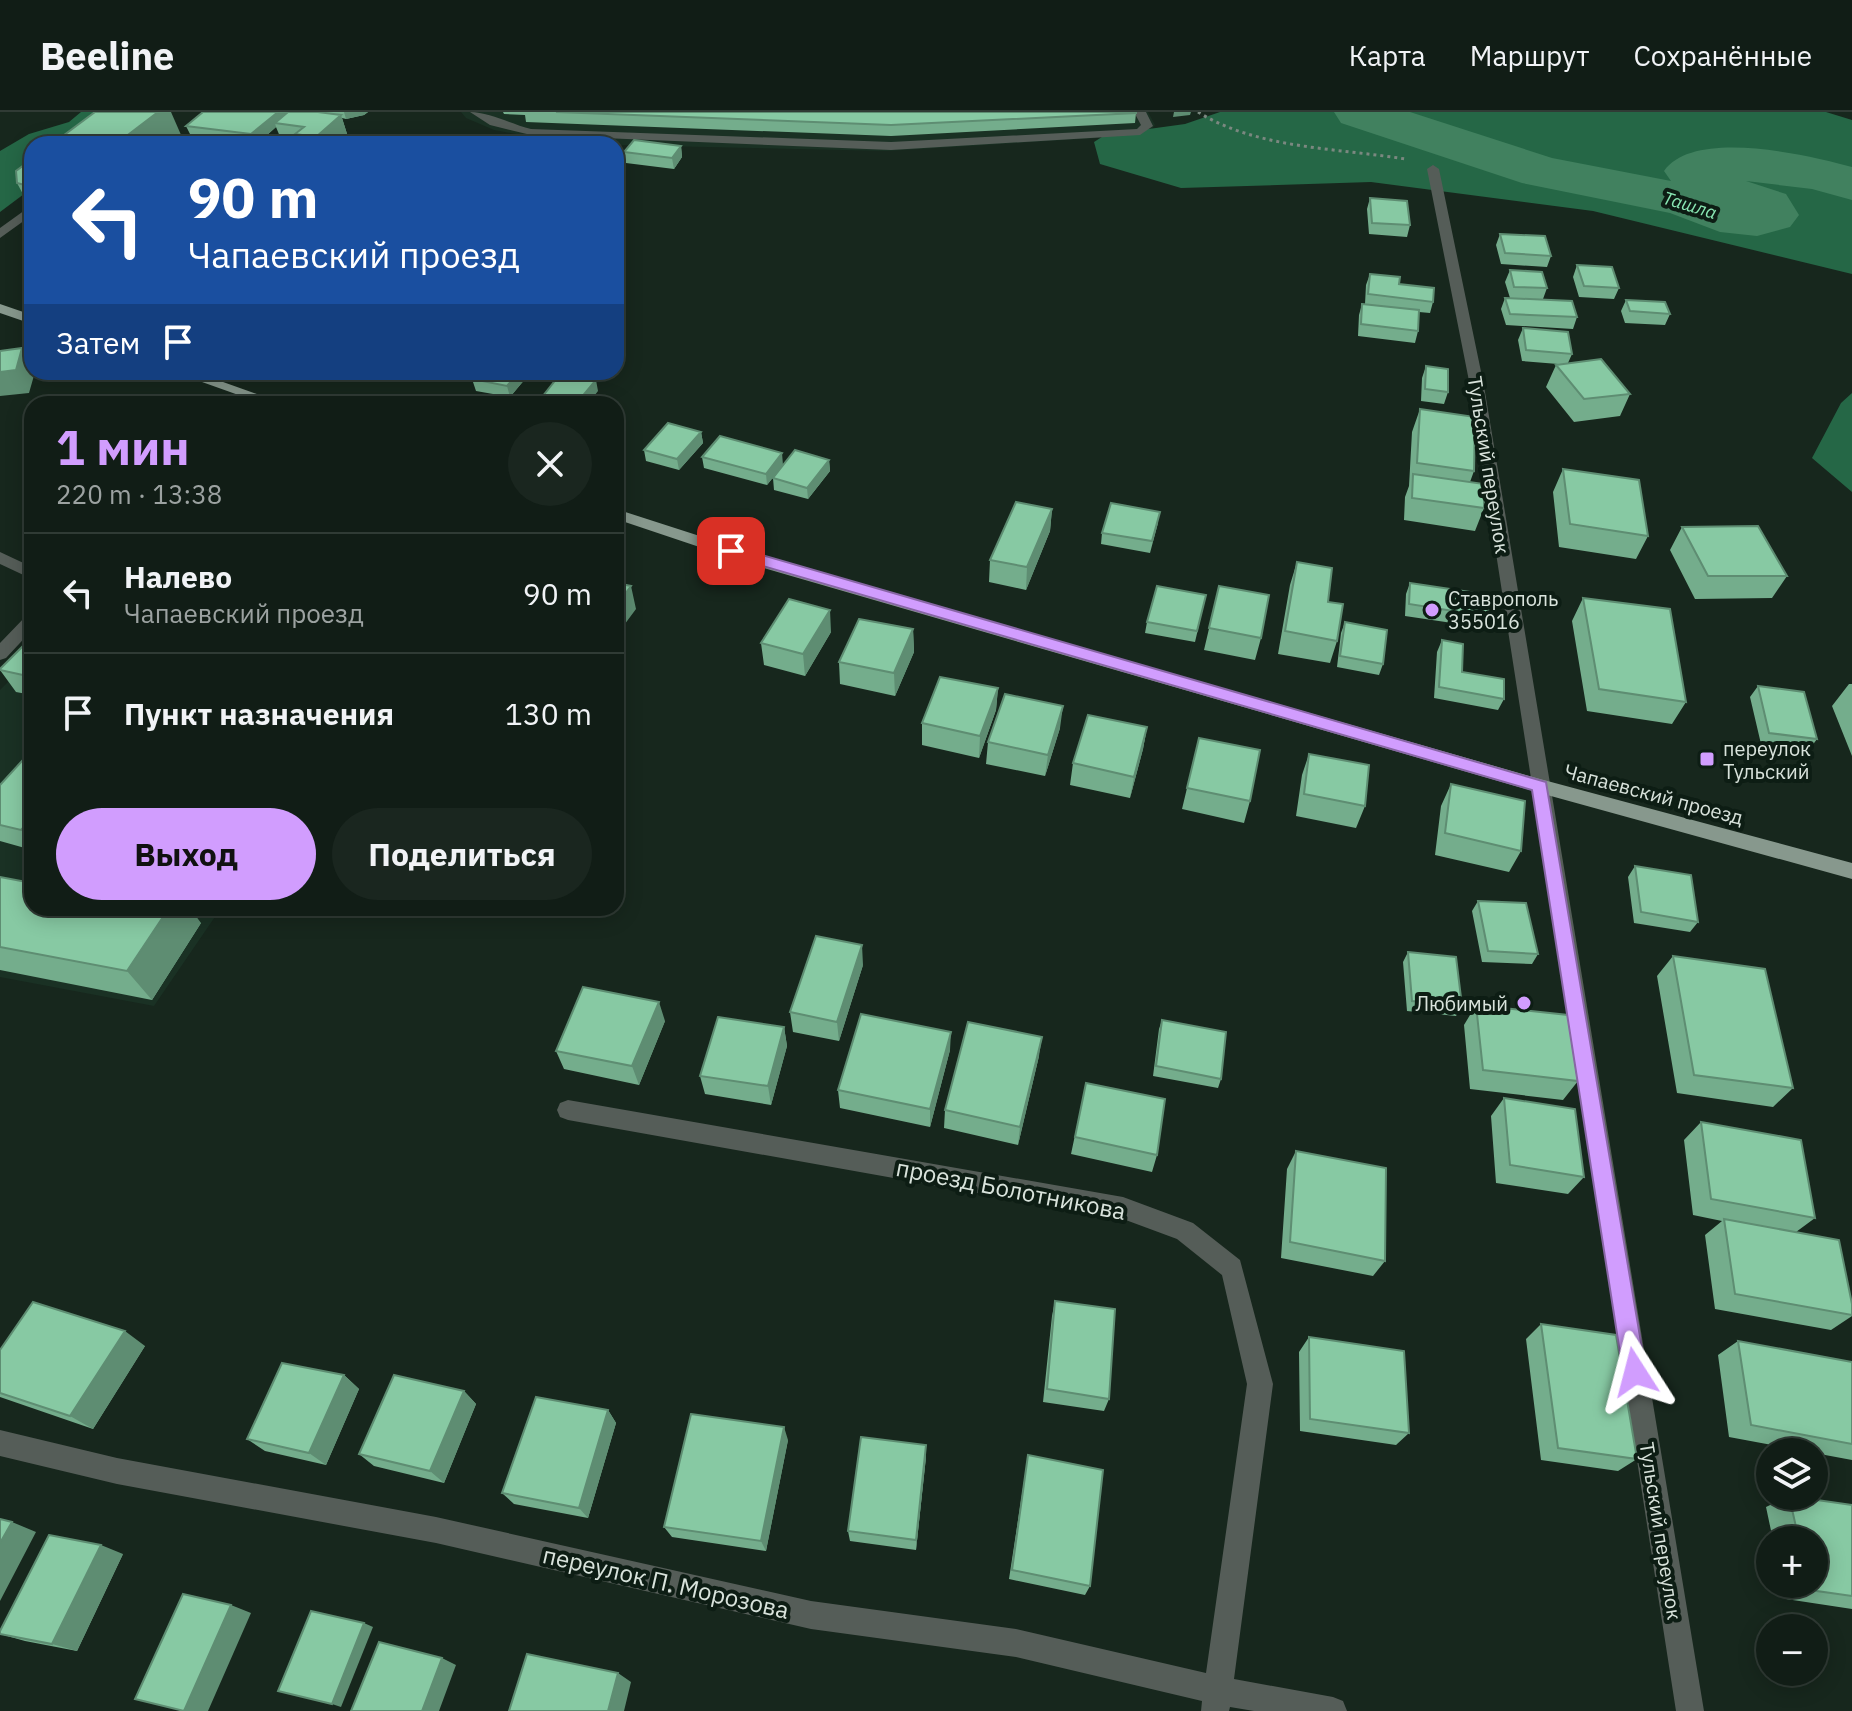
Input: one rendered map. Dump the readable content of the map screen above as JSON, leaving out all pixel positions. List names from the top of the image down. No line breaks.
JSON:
{"streets":{"main road":["Чапаевский проезд"],"street":["Тульский переулок","проезд Болотникова","переулок П. Морозова"]},"crossings":[["Тульский переулок","Чапаевский проезд"],["проезд Болотникова","переулок П. Морозова"]],"water":["Ташла"],"places":{"other":["Ставрополь 355016","Любимый"],"transit":["переулок Тульский"]},"page":{"header":"Beeline","nav":["Карта","Маршрут","Сохранённые"],"turn":["90 m","Чапаевский проезд"],"then":"Затем","heading":["1 мин","220 m · 13:38"],"list":[{"name":"Налево","note":"Чапаевский проезд","value":"90 m"},{"name":"Пункт назначения","value":"130 m"}],"buttons":["Выход","Поделиться"],"map_buttons":["+","−"]}}
